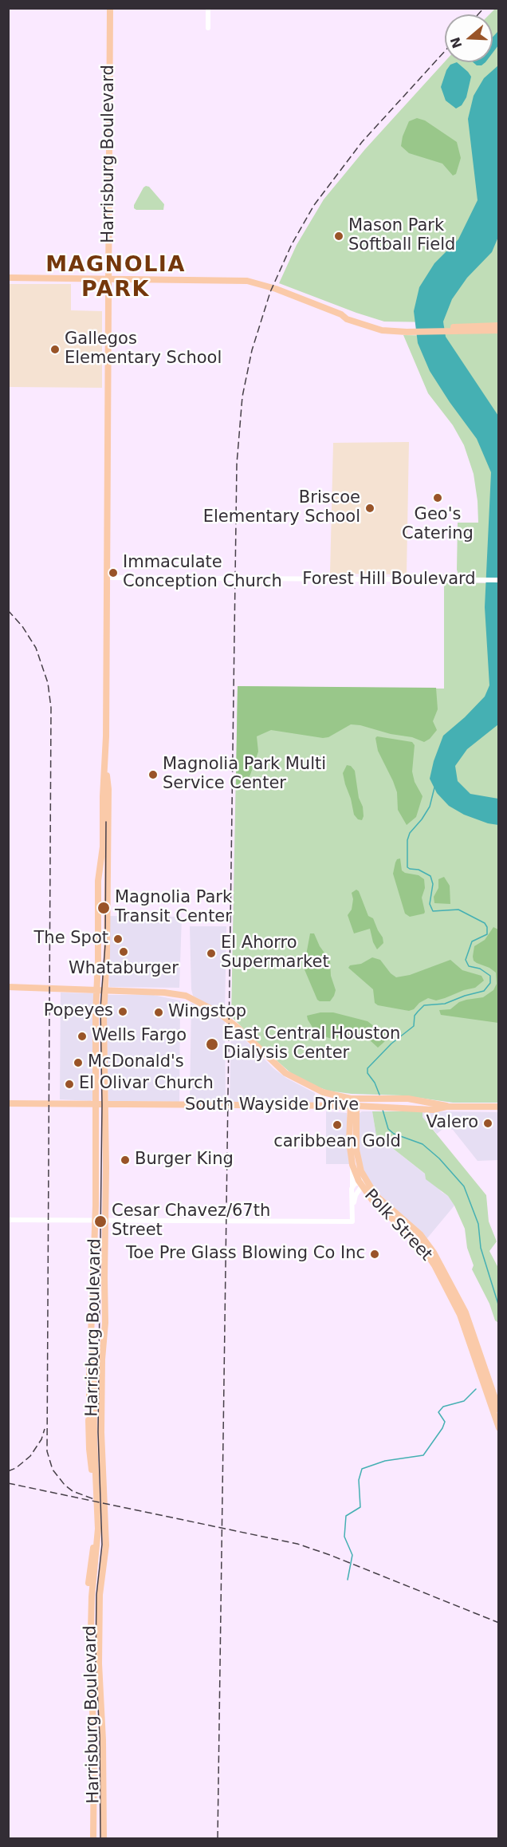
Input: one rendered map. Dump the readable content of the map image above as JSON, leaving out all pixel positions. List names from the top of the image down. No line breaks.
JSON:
{"streets":{"main road":["Harrisburg Boulevard","South Wayside Drive","Polk Street"],"street":["Forest Hill Boulevard"]},"crossings":[["Harrisburg Boulevard","Forest Hill Boulevard"],["Harrisburg Boulevard","South Wayside Drive"],["South Wayside Drive","Polk Street"]],"districts":["MAGNOLIA PARK"],"places":["Mason Park Softball Field","Gallegos Elementary School","Geo's Catering","Briscoe Elementary School","Immaculate Conception Church","Magnolia Park Multi Service Center","Magnolia Park Transit Center","The Spot","Whataburger","El Ahorro Supermarket","Popeyes","Wingstop","Wells Fargo","East Central Houston Dialysis Center","McDonald's","El Olivar Church","Valero","caribbean Gold","Burger King","Cesar Chavez/67th Street","Toe Pre Glass Blowing Co Inc"],"north":"left"}
